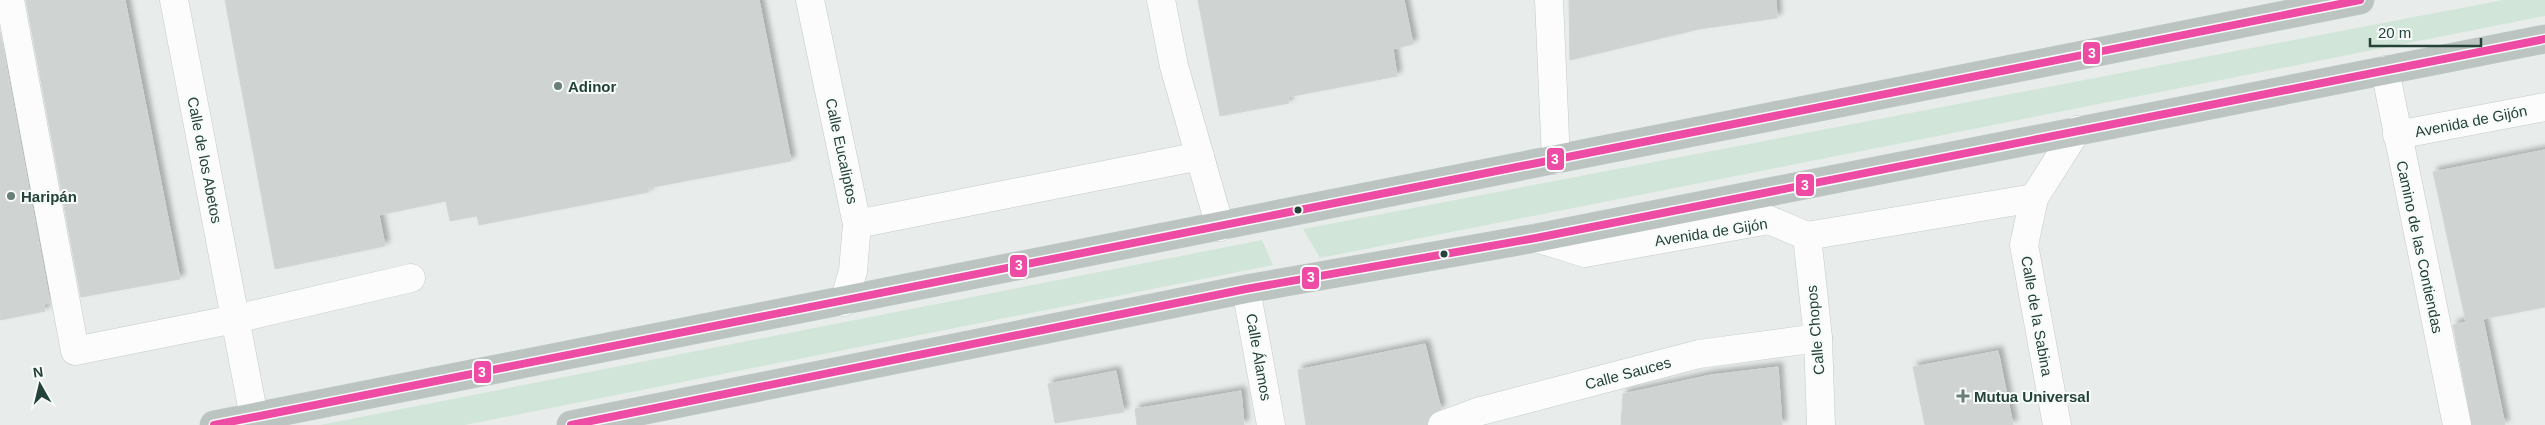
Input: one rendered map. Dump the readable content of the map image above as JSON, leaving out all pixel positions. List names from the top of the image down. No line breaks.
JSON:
{"streets":{"highway":["Avenida de Gijón"],"street":["Calle Eucaliptos","Calle de los Abetos","Camino de las Contiendas","Calle de la Sabina","Calle Chopos","Calle Álamos","Calle Sauces"]},"crossings":[["Avenida de Gijón","Camino de las Contiendas"],["Avenida de Gijón","Calle de la Sabina"],["Avenida de Gijón","Calle Chopos"],["Avenida de Gijón","Calle Álamos"],["Calle Chopos","Calle Sauces"]],"places":{"other":["Adinor","Haripán"],"health":["Mutua Universal"]},"lines":["transit line 3"],"scale_bar":"20 m","north":"top"}
